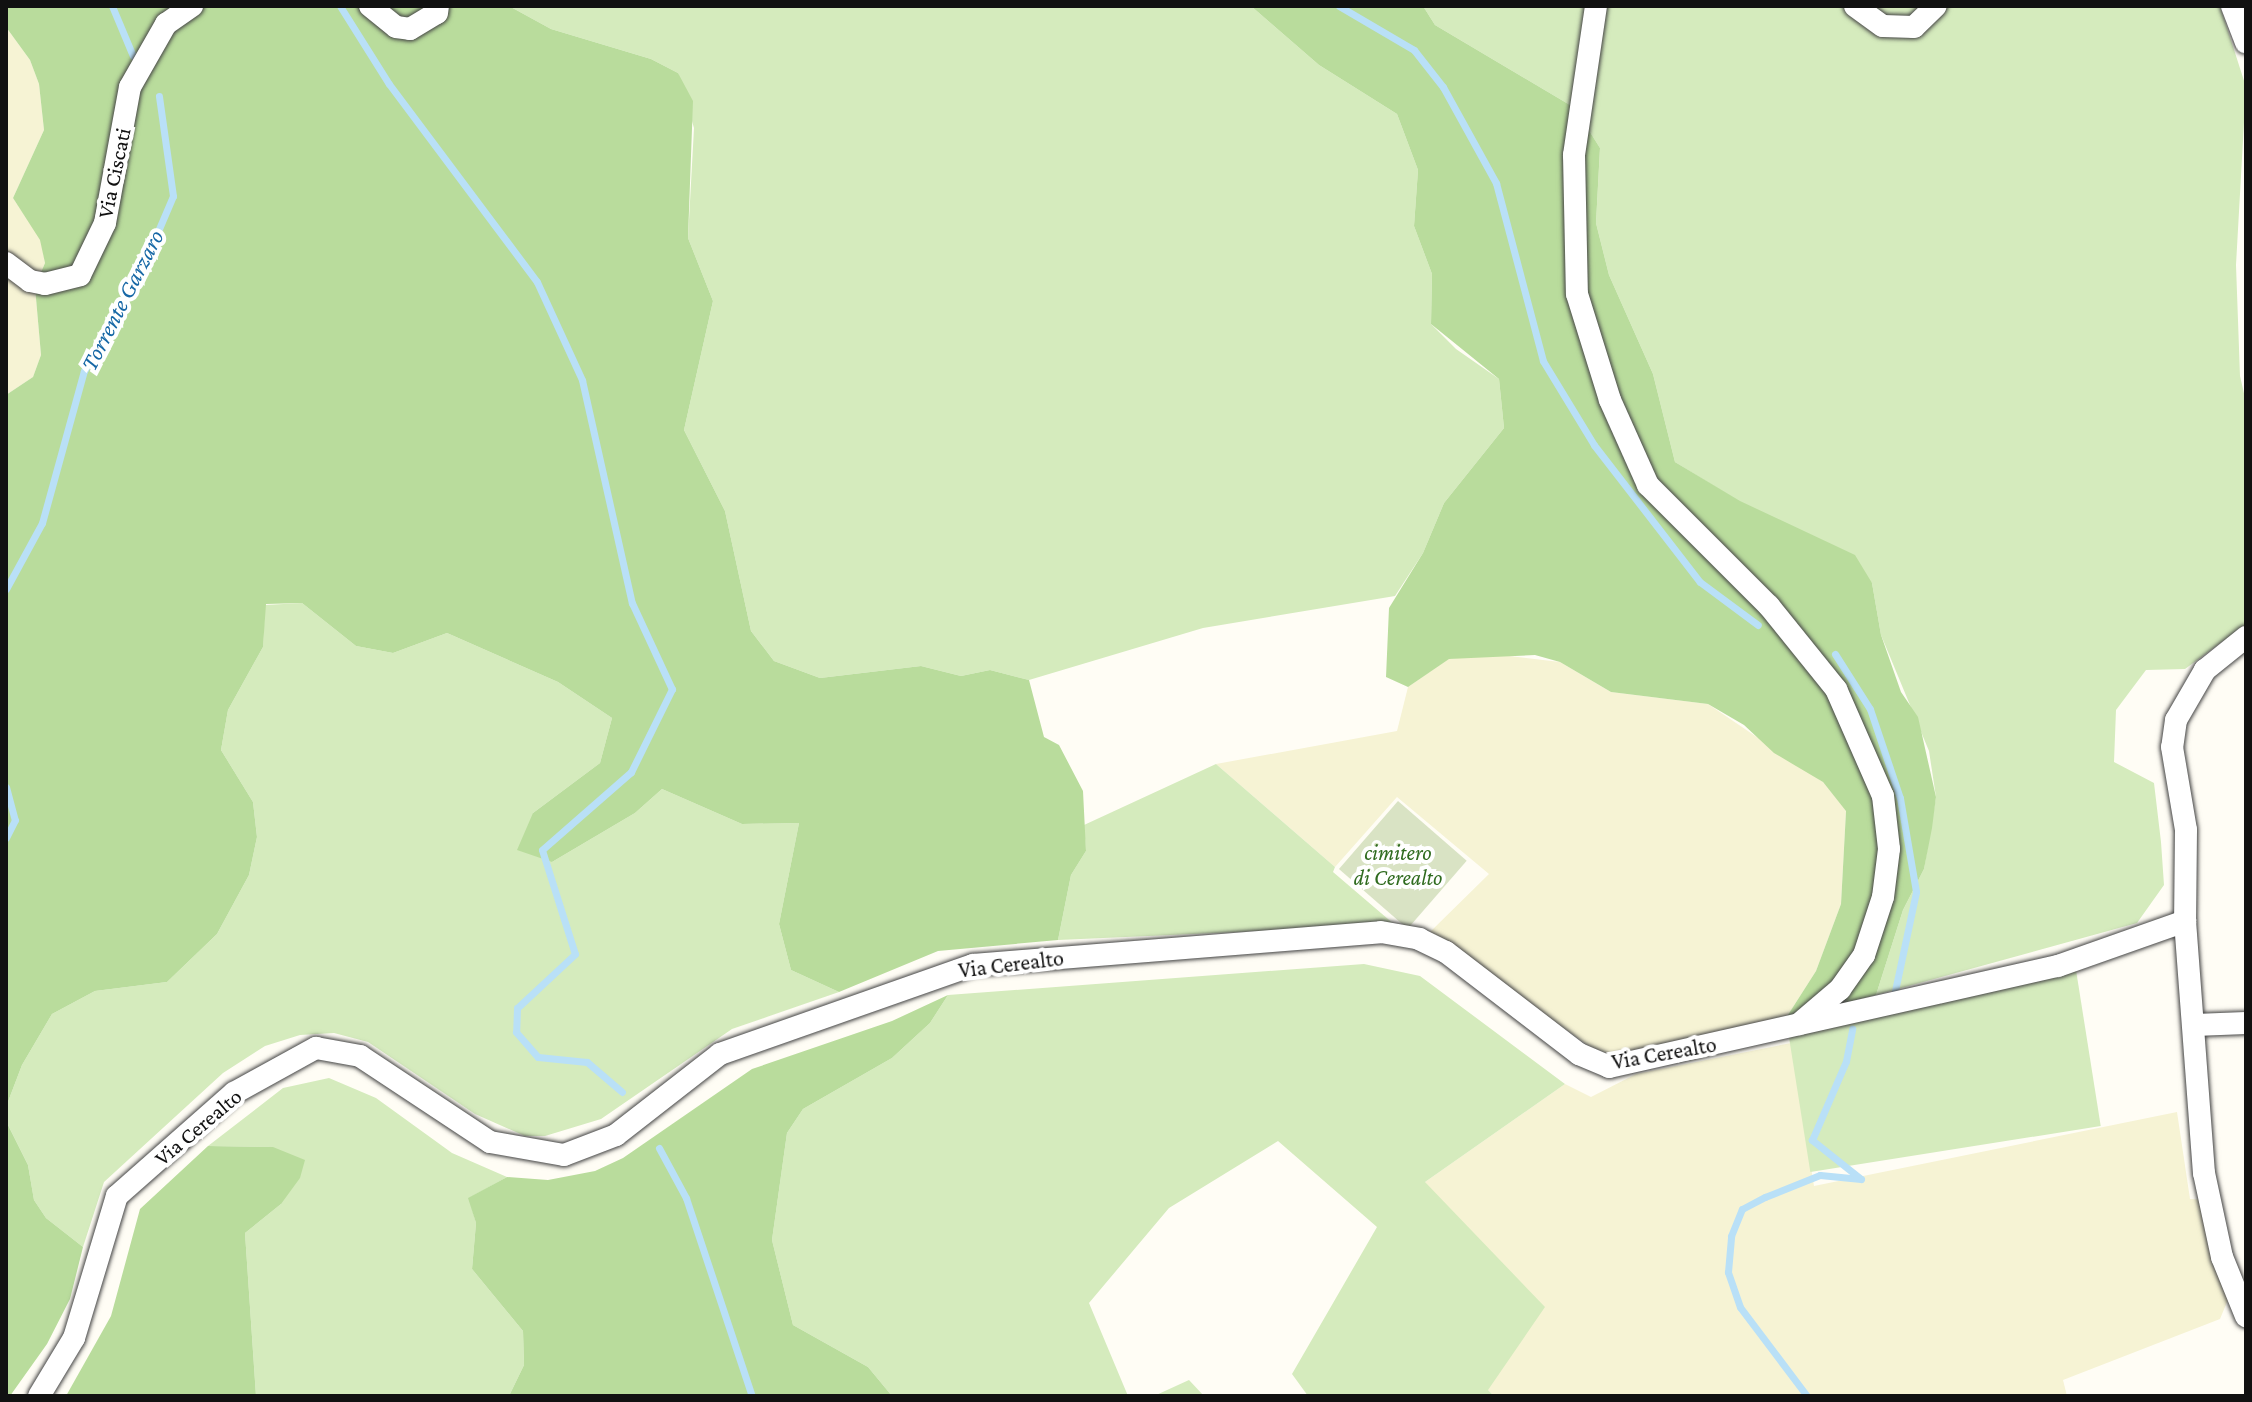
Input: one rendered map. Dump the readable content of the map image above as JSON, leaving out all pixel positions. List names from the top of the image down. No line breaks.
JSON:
{"streets":{"street":["Via Ciscati","Via Cerealto"]},"water":["Torrente Garzaro"],"parks":["cimitero di Cerealto"]}
